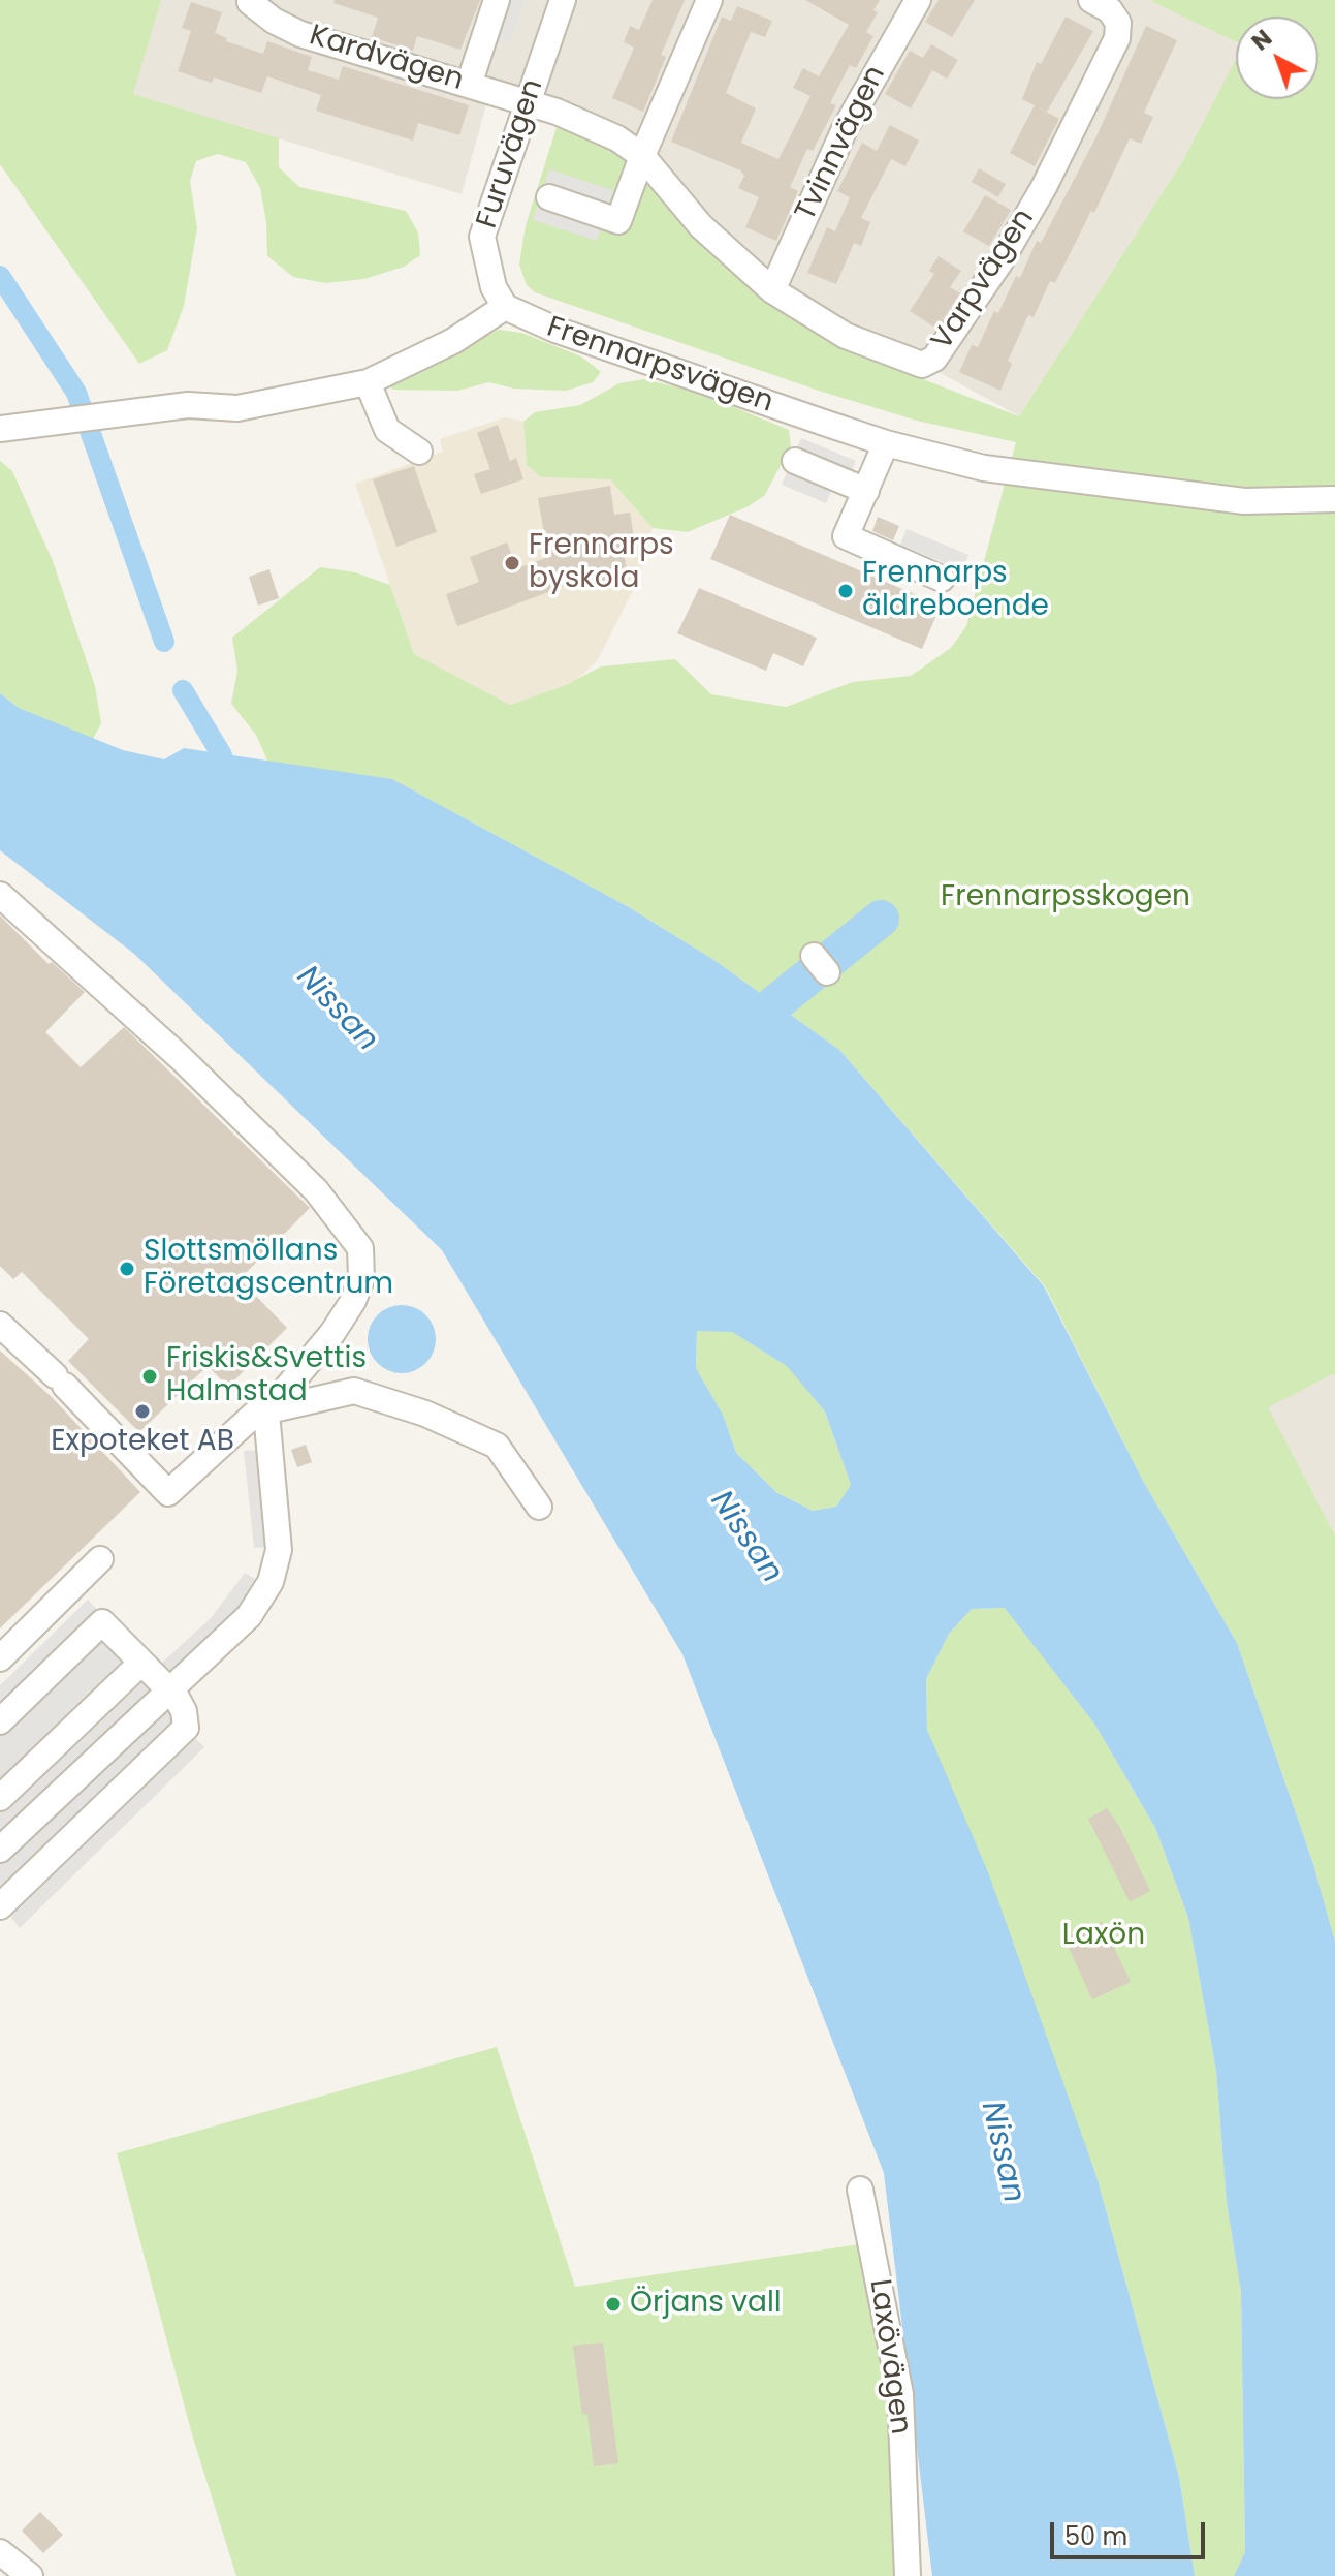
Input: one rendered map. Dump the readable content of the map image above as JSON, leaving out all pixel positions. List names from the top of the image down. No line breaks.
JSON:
{"streets":{"street":["Kardvägen","Tvinnvägen","Furuvägen","Varpvägen","Frennarpsvägen","Laxövägen"]},"crossings":[["Kardvägen","Furuvägen"],["Kardvägen","Varpvägen"],["Tvinnvägen","Varpvägen"],["Furuvägen","Varpvägen"],["Furuvägen","Frennarpsvägen"]],"water":["Nissan"],"parks":["Frennarpsskogen","Laxön"],"places":["Frennarps byskola","Frennarps äldreboende","Slottsmöllans Företagscentrum","Friskis&Svettis Halmstad","Expoteket AB","Örjans vall"],"scale_bar":"50 m","north":"top left"}
